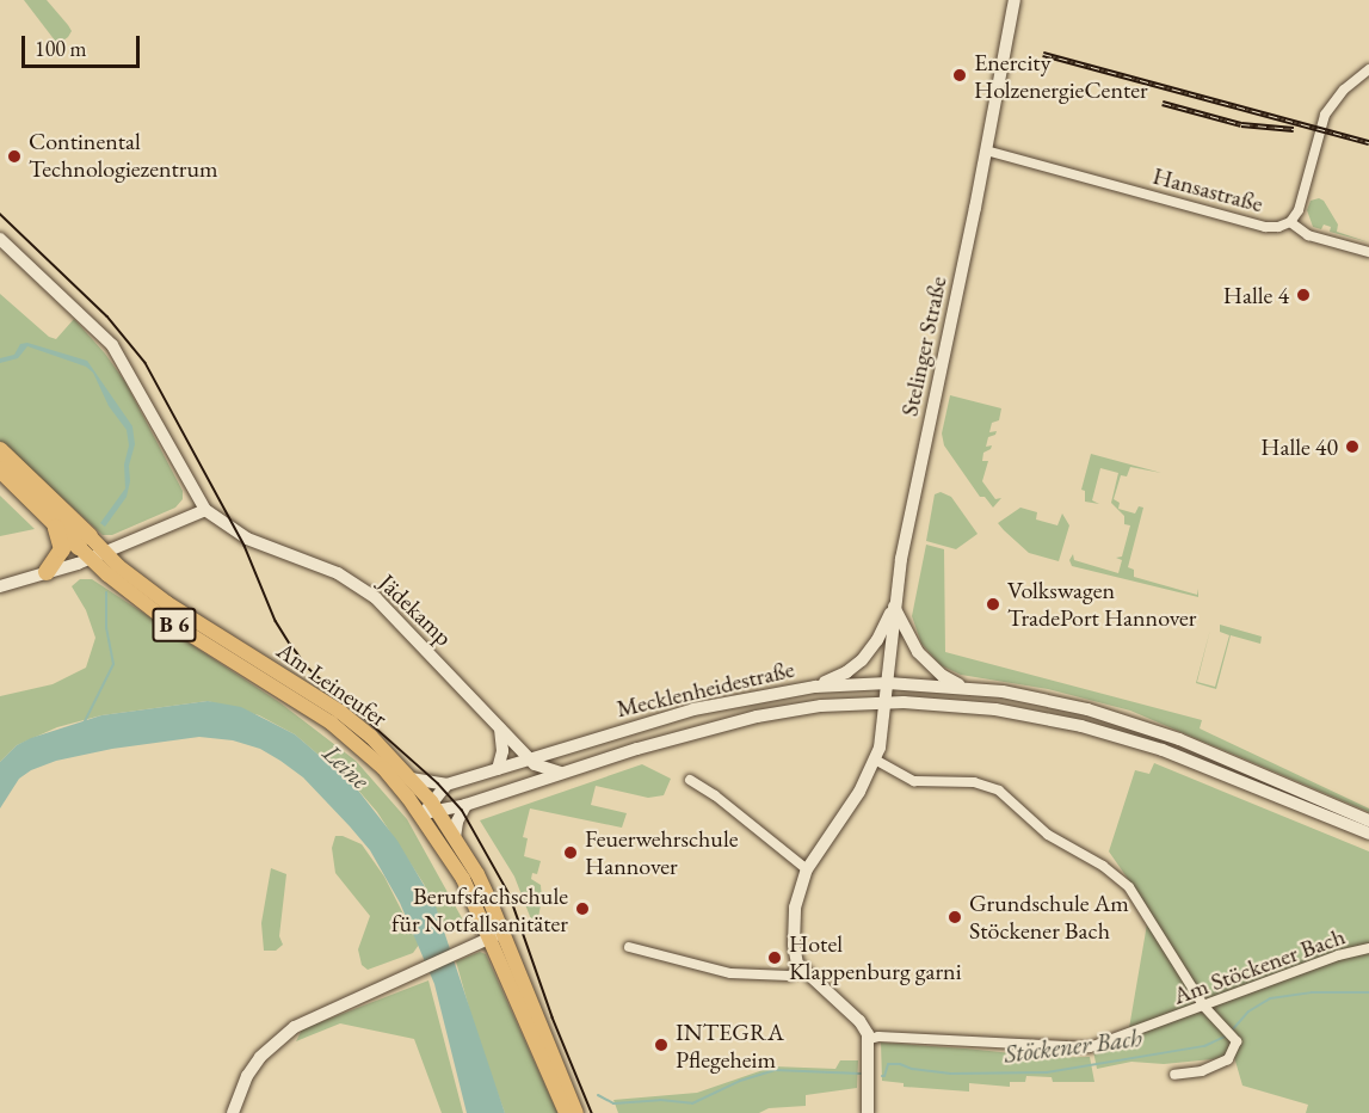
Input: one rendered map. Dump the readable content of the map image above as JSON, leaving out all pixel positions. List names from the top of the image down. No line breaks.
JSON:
{"streets":{"highway":["B 6","Am Leineufer"],"main road":["Stelinger Straße","Jädekamp","Mecklenheidestraße"],"street":["Hansastraße","Am Stöckener Bach"]},"crossings":[["Hansastraße","Stelinger Straße"],["Stelinger Straße","Mecklenheidestraße"],["Jädekamp","Mecklenheidestraße"],["Am Leineufer","Mecklenheidestraße"]],"water":["Leine","Stöckener Bach"],"places":["Enercity HolzenergieCenter","Continental Technologiezentrum","Halle 4","Halle 40","Volkswagen TradePort Hannover","Feuerwehrschule Hannover","Berufsfachschule für Notfallsanitäter","Grundschule Am Stöckener Bach","Hotel Klappenburg garni","INTEGRA Pflegeheim"],"scale_bar":"100 m"}
